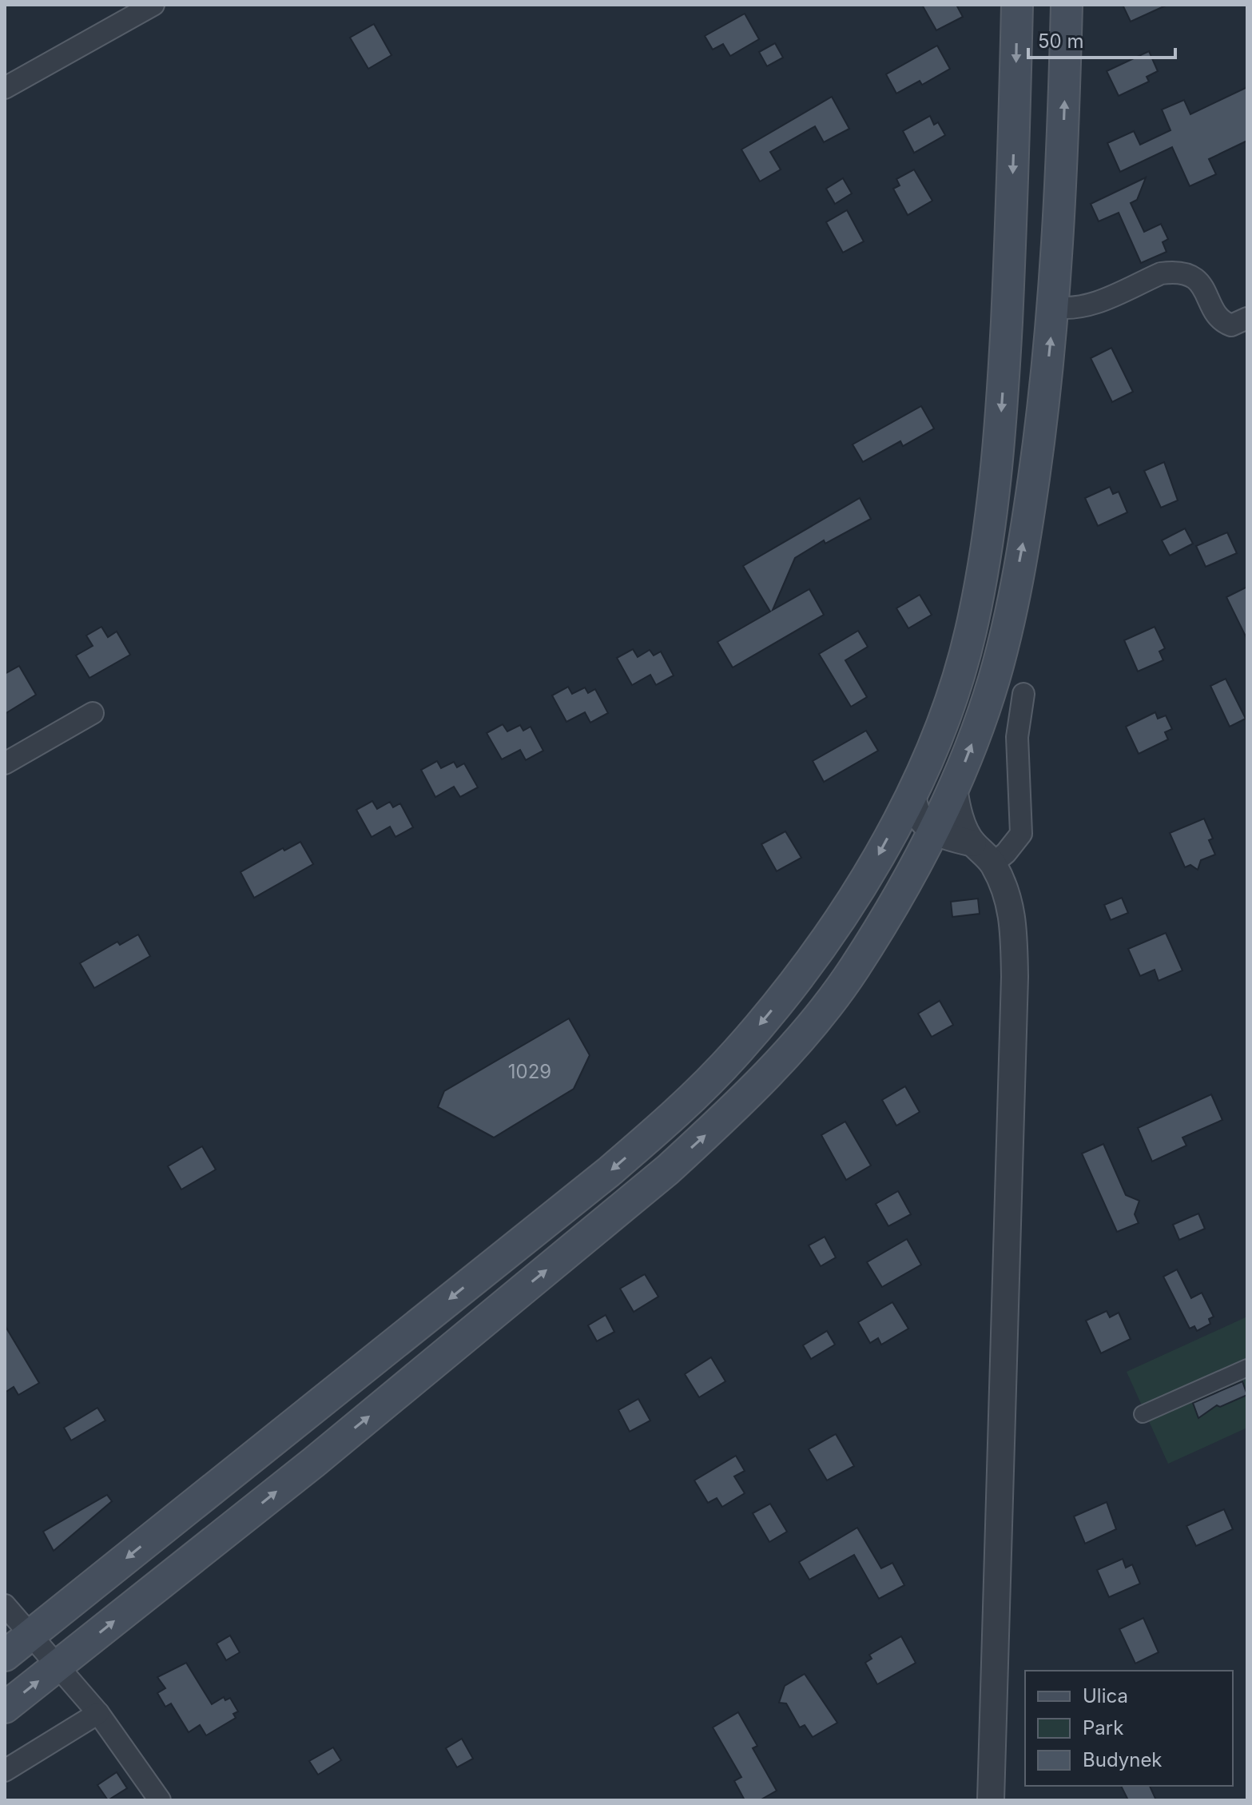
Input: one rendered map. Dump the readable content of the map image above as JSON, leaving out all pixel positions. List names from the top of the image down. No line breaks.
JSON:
{"house_numbers":["1029"],"legend":["Ulica","Park","Budynek"],"scale_bar":"50 m"}
